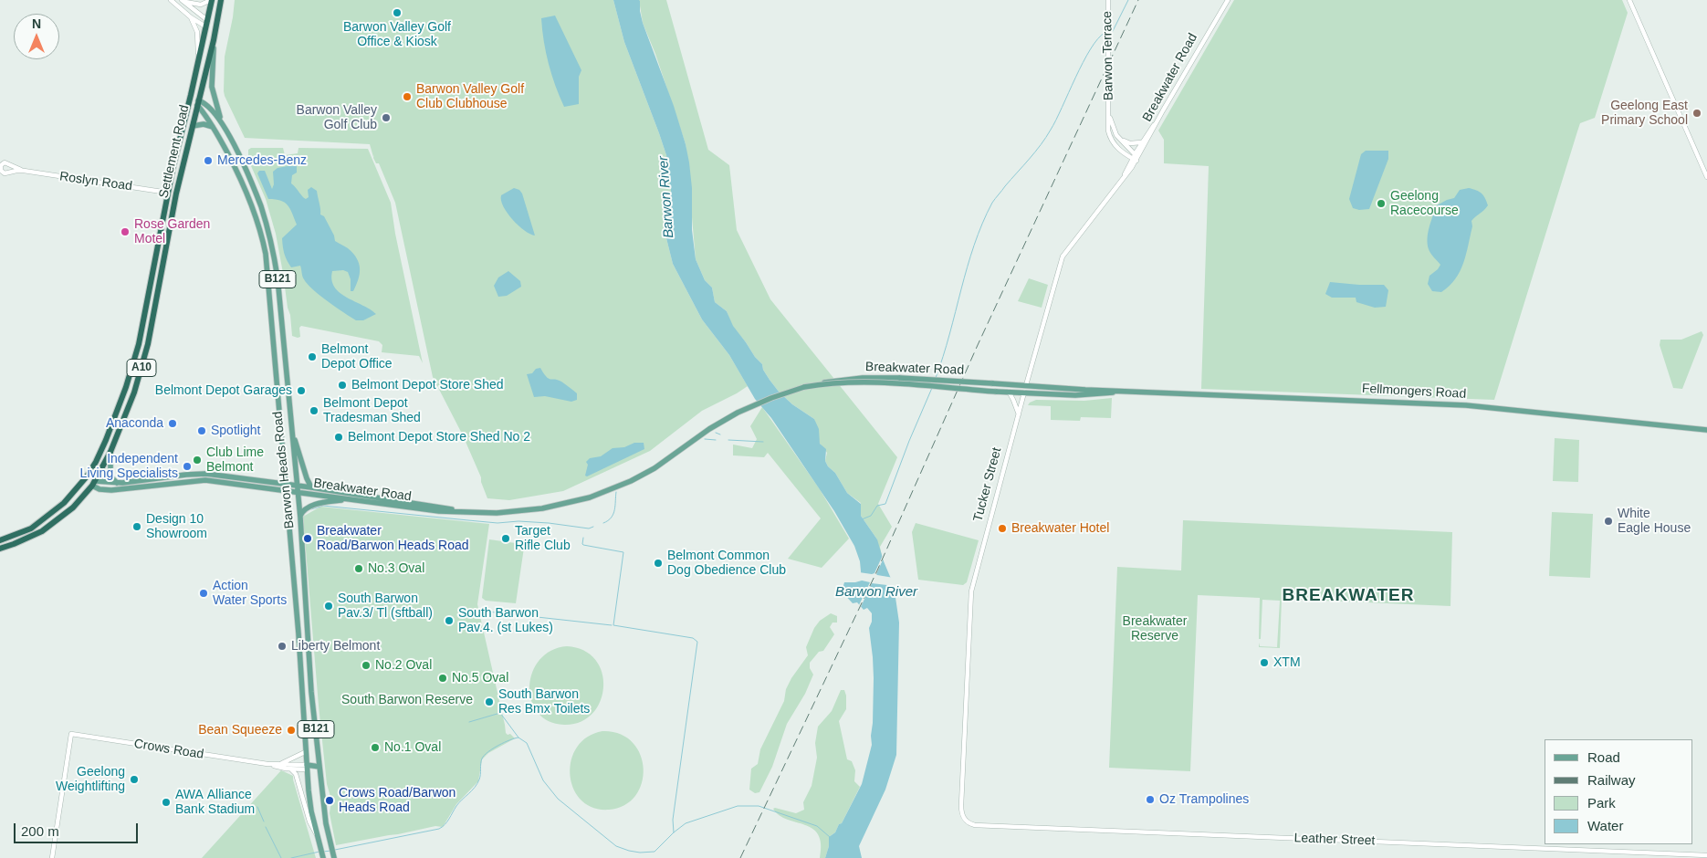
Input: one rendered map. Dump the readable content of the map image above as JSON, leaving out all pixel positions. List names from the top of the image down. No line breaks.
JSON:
{"streets":{"highway":["Settlement Road","B121","A10"],"main road":["Breakwater Road","Fellmongers Road","Barwon Heads Road","Tucker Street"],"street":["Barwon Terrace","Roslyn Road","Crows Road","Leather Street"]},"crossings":[["Barwon Terrace","Breakwater Road"],["Barwon Terrace","Tucker Street"],["Breakwater Road","Settlement Road"],["Breakwater Road","B121"],["Breakwater Road","Fellmongers Road"],["Breakwater Road","Barwon Heads Road"],["Breakwater Road","Tucker Street"],["Settlement Road","Roslyn Road"],["Settlement Road","B121"],["Settlement Road","Barwon Heads Road"],["B121","Barwon Heads Road"],["Fellmongers Road","Tucker Street"],["Barwon Heads Road","Crows Road"],["Tucker Street","Leather Street"]],"districts":["BREAKWATER"],"water":["Barwon River"],"parks":["Breakwater Reserve","South Barwon Reserve"],"places":["Barwon Valley Golf Office & Kiosk","Barwon Valley Golf Club Clubhouse","Geelong East Primary School","Barwon Valley Golf Club","Mercedes-Benz","Geelong Racecourse","Rose Garden Motel","Belmont Depot Office","Belmont Depot Store Shed","Belmont Depot Garages","Belmont Depot Tradesman Shed","Anaconda","Spotlight","Belmont Depot Store Shed No 2","Club Lime Belmont","Independent Living Specialists","White Eagle House","Design 10 Showroom","Breakwater Hotel","Breakwater Road/Barwon Heads Road","Target Rifle Club","Belmont Common Dog Obedience Club","No.3 Oval","Action Water Sports","South Barwon Pav.3/ Tl (sftball)","South Barwon Pav.4. (st Lukes)","Liberty Belmont","XTM","No.2 Oval","No.5 Oval","South Barwon Res Bmx Toilets","Bean Squeeze","No.1 Oval","Geelong Weightlifting","Oz Trampolines","Crows Road/Barwon Heads Road","AWA Alliance Bank Stadium"],"legend":["Road","Railway","Park","Water"],"scale_bar":"200 m","north":"top"}
